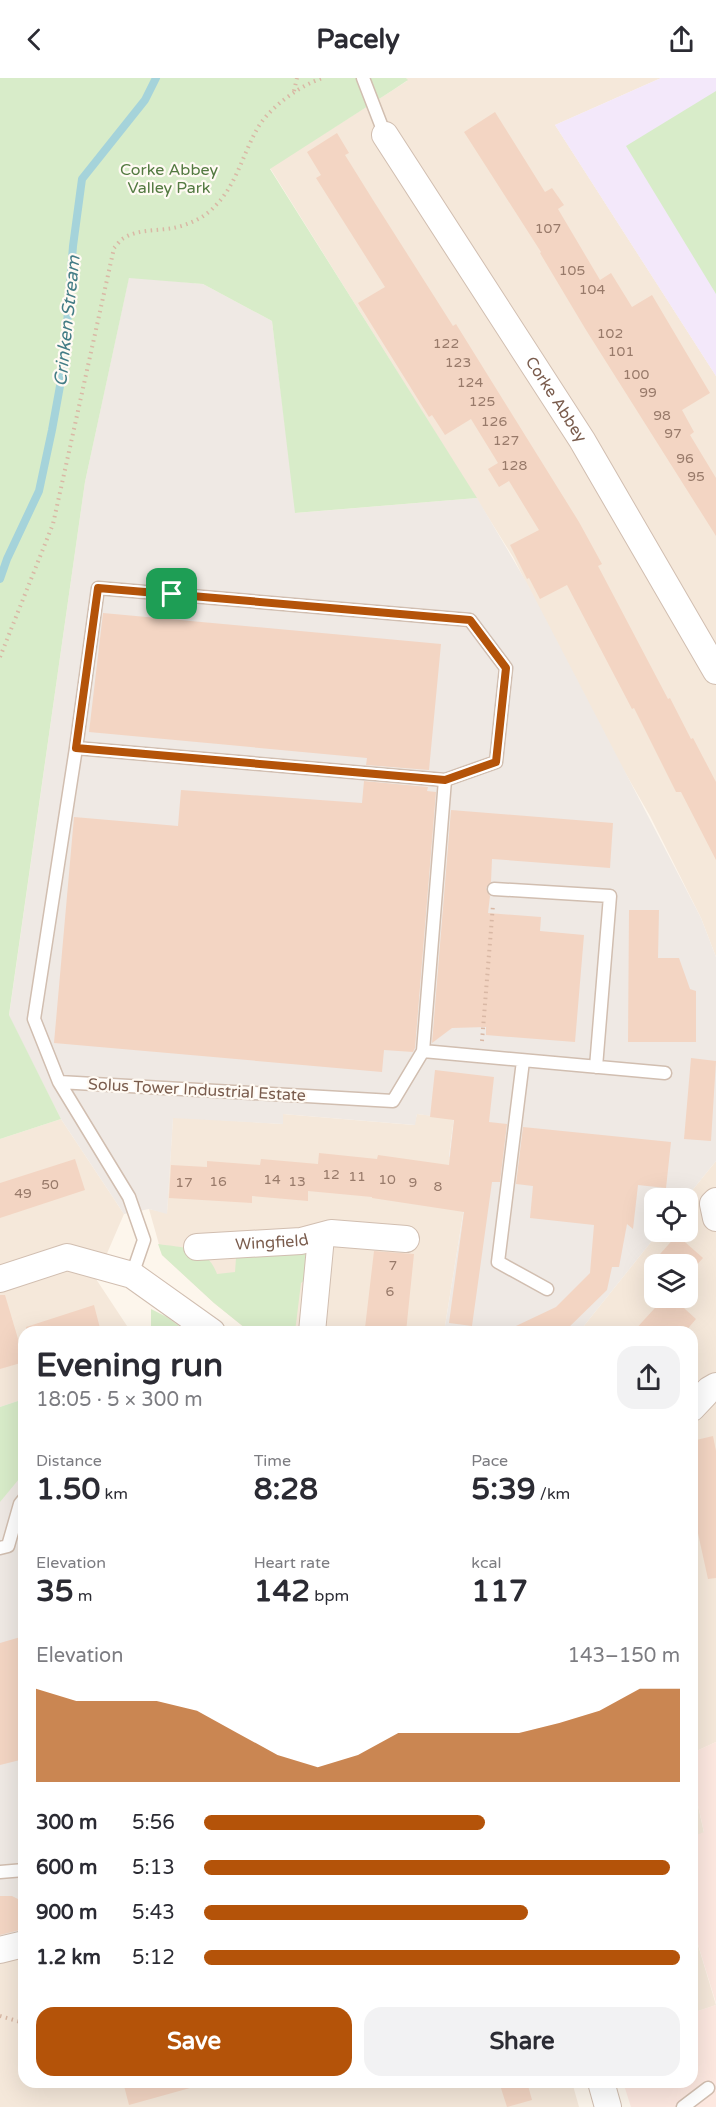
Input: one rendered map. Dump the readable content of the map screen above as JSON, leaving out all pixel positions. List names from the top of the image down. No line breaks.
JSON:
{"streets":{"street":["Corke Abbey","Wingfield"],"lane":["Solus Tower Industrial Estate"]},"water":["Crinken Stream"],"parks":["Corke Abbey Valley Park"],"house_numbers":["107","105","104","102","122","101","123","100","124","99","125","98","126","97","127","96","128","95","12","11","14","10","16","13","17","9","50","8","49","7","6"],"page":{"header":"Pacely","heading":["Evening run","18:05 · 5 × 300 m"],"stats":[["Distance","1.50 km"],["Time","8:28"],["Pace","5:39 /km"],["Elevation","35 m"],["Heart rate","142 bpm"],["kcal","117"]],"chart":["Elevation","143–150 m"],"list":[{"name":"300 m","note":"5:56"},{"name":"600 m","note":"5:13"},{"name":"900 m","note":"5:43"},{"name":"1.2 km","note":"5:12"}],"buttons":["Save","Share"]}}
